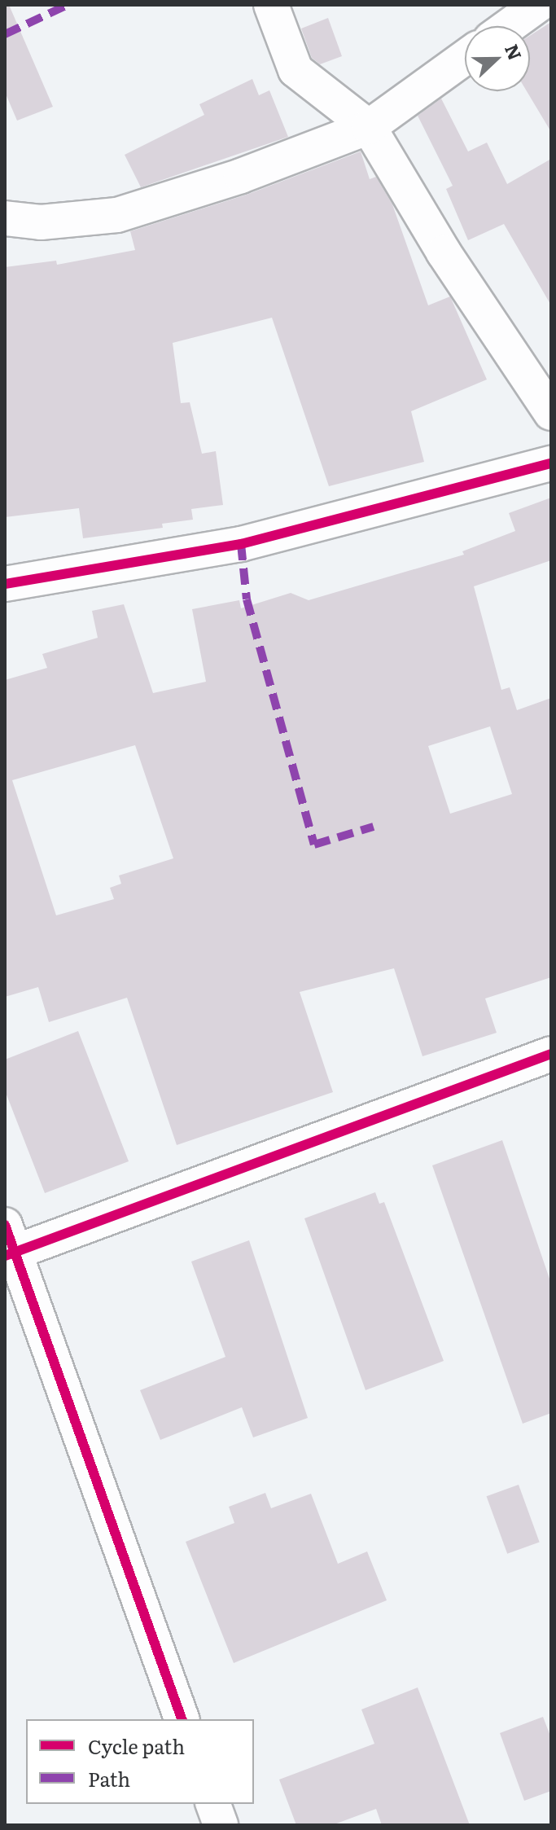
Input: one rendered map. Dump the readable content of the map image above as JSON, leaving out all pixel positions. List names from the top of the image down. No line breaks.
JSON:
{"legend":["Cycle path","Path"],"north":"right"}
